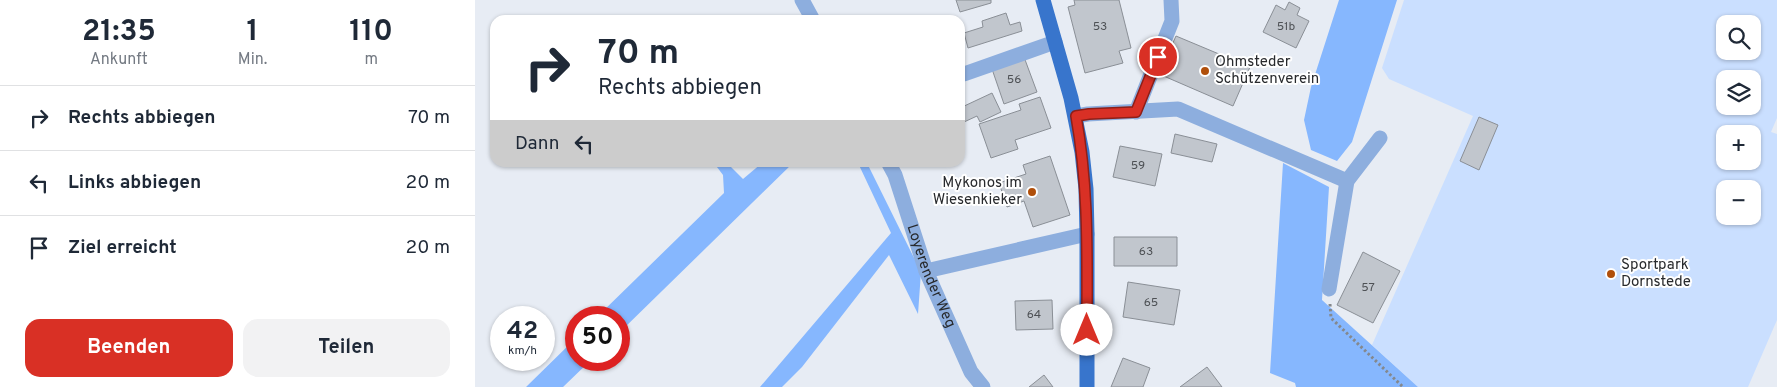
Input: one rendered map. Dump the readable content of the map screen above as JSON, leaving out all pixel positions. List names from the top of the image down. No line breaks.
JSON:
{"streets":{"street":["Loyerender Weg"]},"places":["Ohmsteder Schützenverein","Mykonos im Wiesenkieker","Sportpark Dornstede"],"house_numbers":["53","51b","56","59","63","57","65","64"],"page":{"eta":["21:35","Ankunft","1","Min.","110","m"],"map_buttons":["+","−"],"turn":["70 m","Rechts abbiegen"],"list":[{"name":"Rechts abbiegen","value":"70 m"},{"name":"Links abbiegen","value":"20 m"},{"name":"Ziel erreicht","value":"20 m"}],"then":"Dann","speed":"42 km/h","limit":"50","buttons":["Beenden","Teilen"]}}
